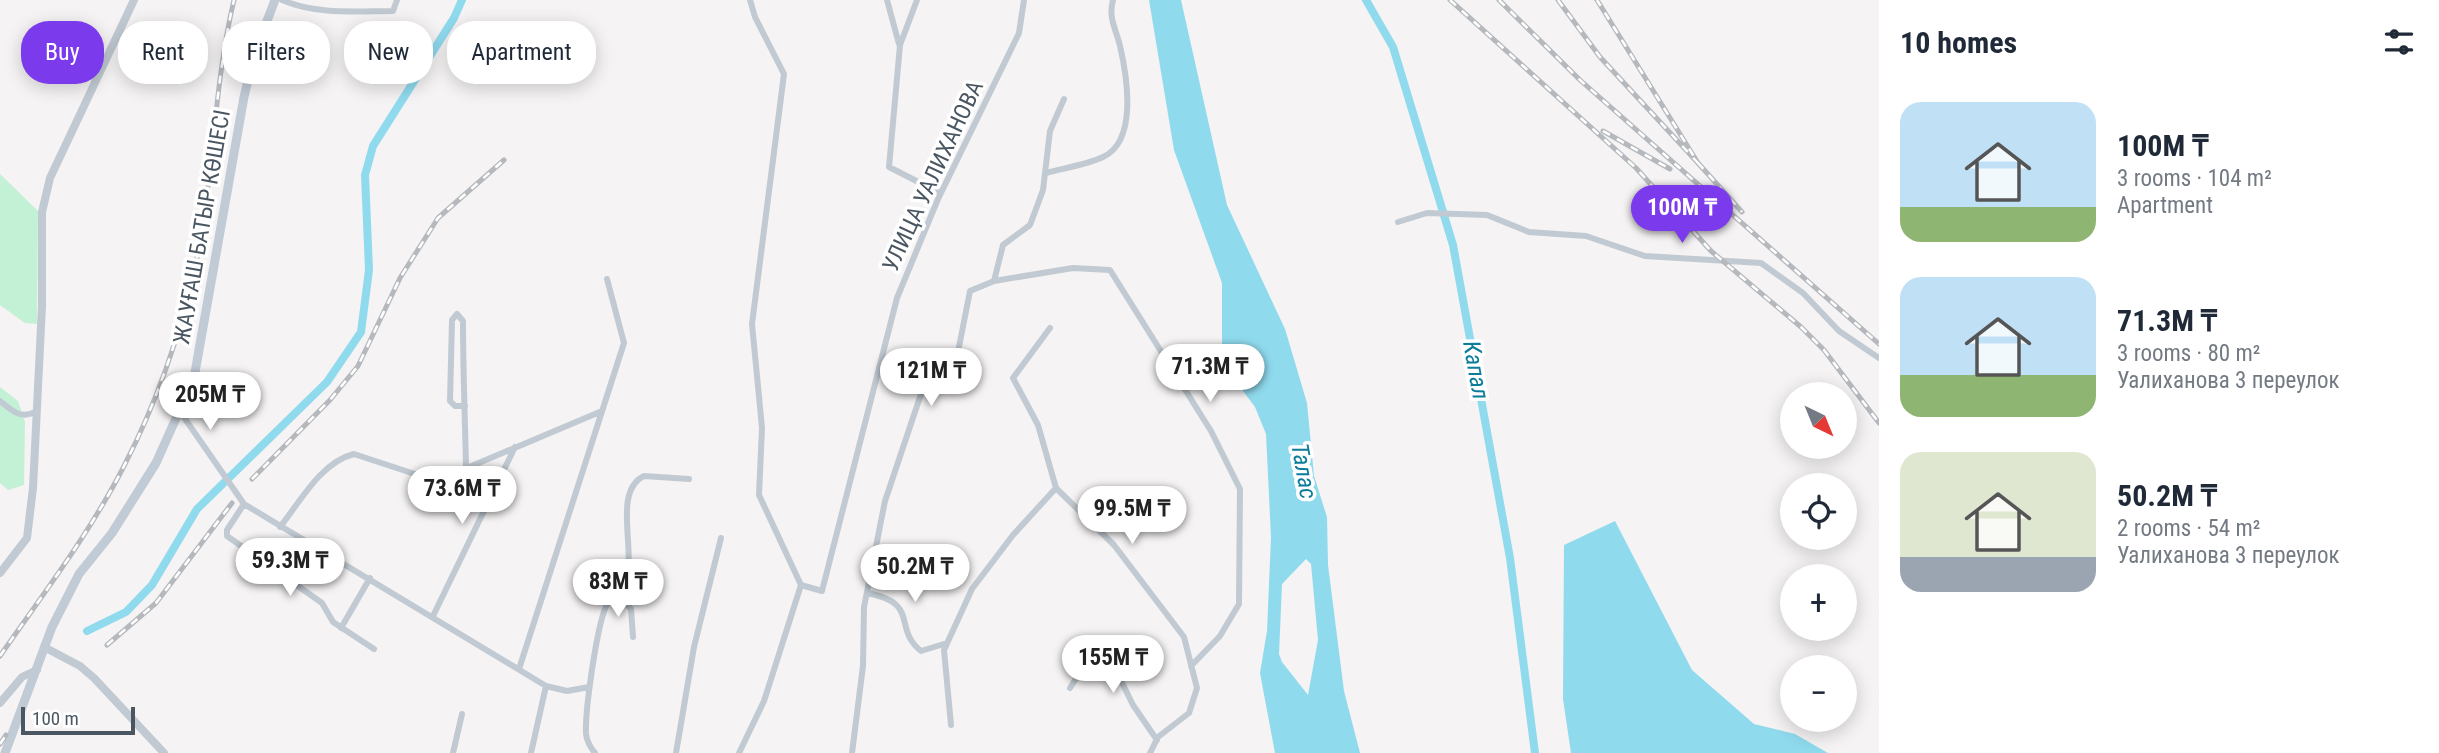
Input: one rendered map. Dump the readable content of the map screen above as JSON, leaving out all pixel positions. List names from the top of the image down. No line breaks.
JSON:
{"streets":{"main road":["ЖАУҒАШ БАТЫР КӨШЕСІ"],"street":["УЛИЦА УАЛИХАНОВА"]},"water":["Капал","Талас"],"scale_bar":"100 m","north":"bottom right","page":{"heading":"10 homes","chip":["Buy","Rent","Filters","New","Apartment"],"list":[{"name":"100M ₸","note":"3 rooms · 104 m² · Apartment"},{"name":"71.3M ₸","note":"3 rooms · 80 m² · Уалиханова 3 переулок"},{"name":"50.2M ₸","note":"2 rooms · 54 m² · Уалиханова 3 переулок"}],"price":["100M ₸","71.3M ₸","121M ₸","205M ₸","73.6M ₸","99.5M ₸","59.3M ₸","50.2M ₸","83M ₸","155M ₸"],"map_buttons":["+","−"],"scale":"100 m"}}
